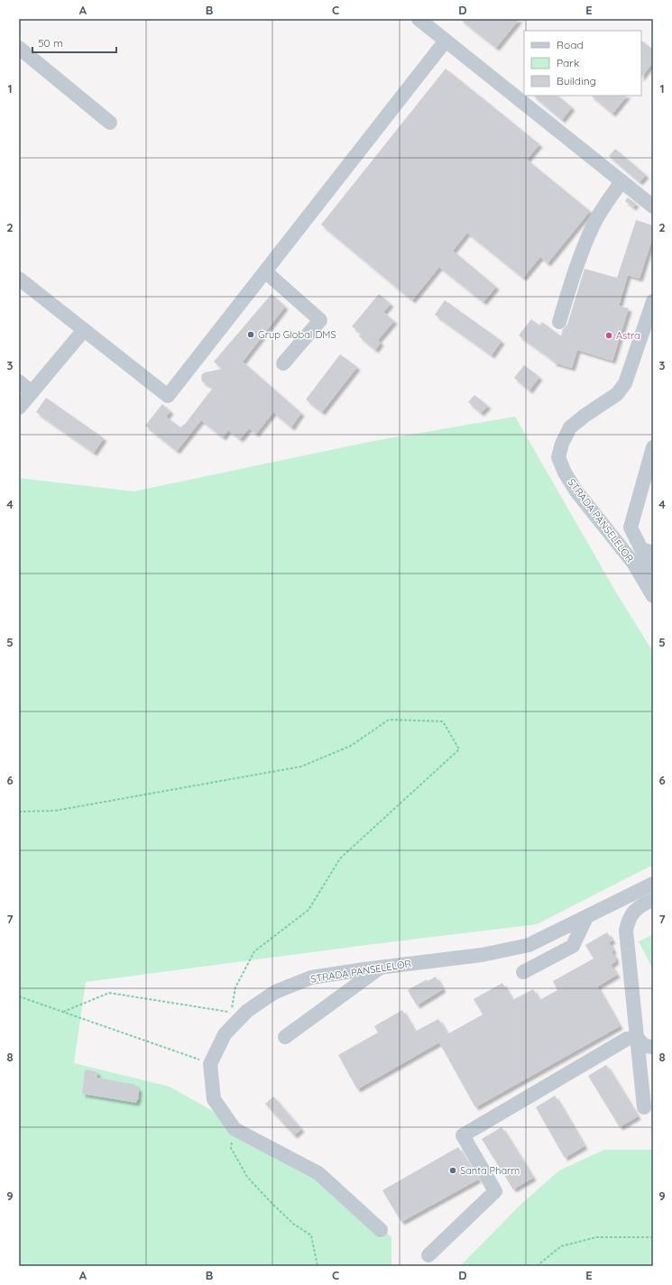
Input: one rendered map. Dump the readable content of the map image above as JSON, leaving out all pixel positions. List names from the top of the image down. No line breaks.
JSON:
{"streets":{"street":["STRADA PANSELELOR"]},"places":["Grup Global DMS","Astra","Santa Pharm"],"legend":["Road","Park","Building"],"scale_bar":"50 m","grid":{"columns":["A","B","C","D","E"],"rows":["1","2","3","4","5","6","7","8","9"]}}
